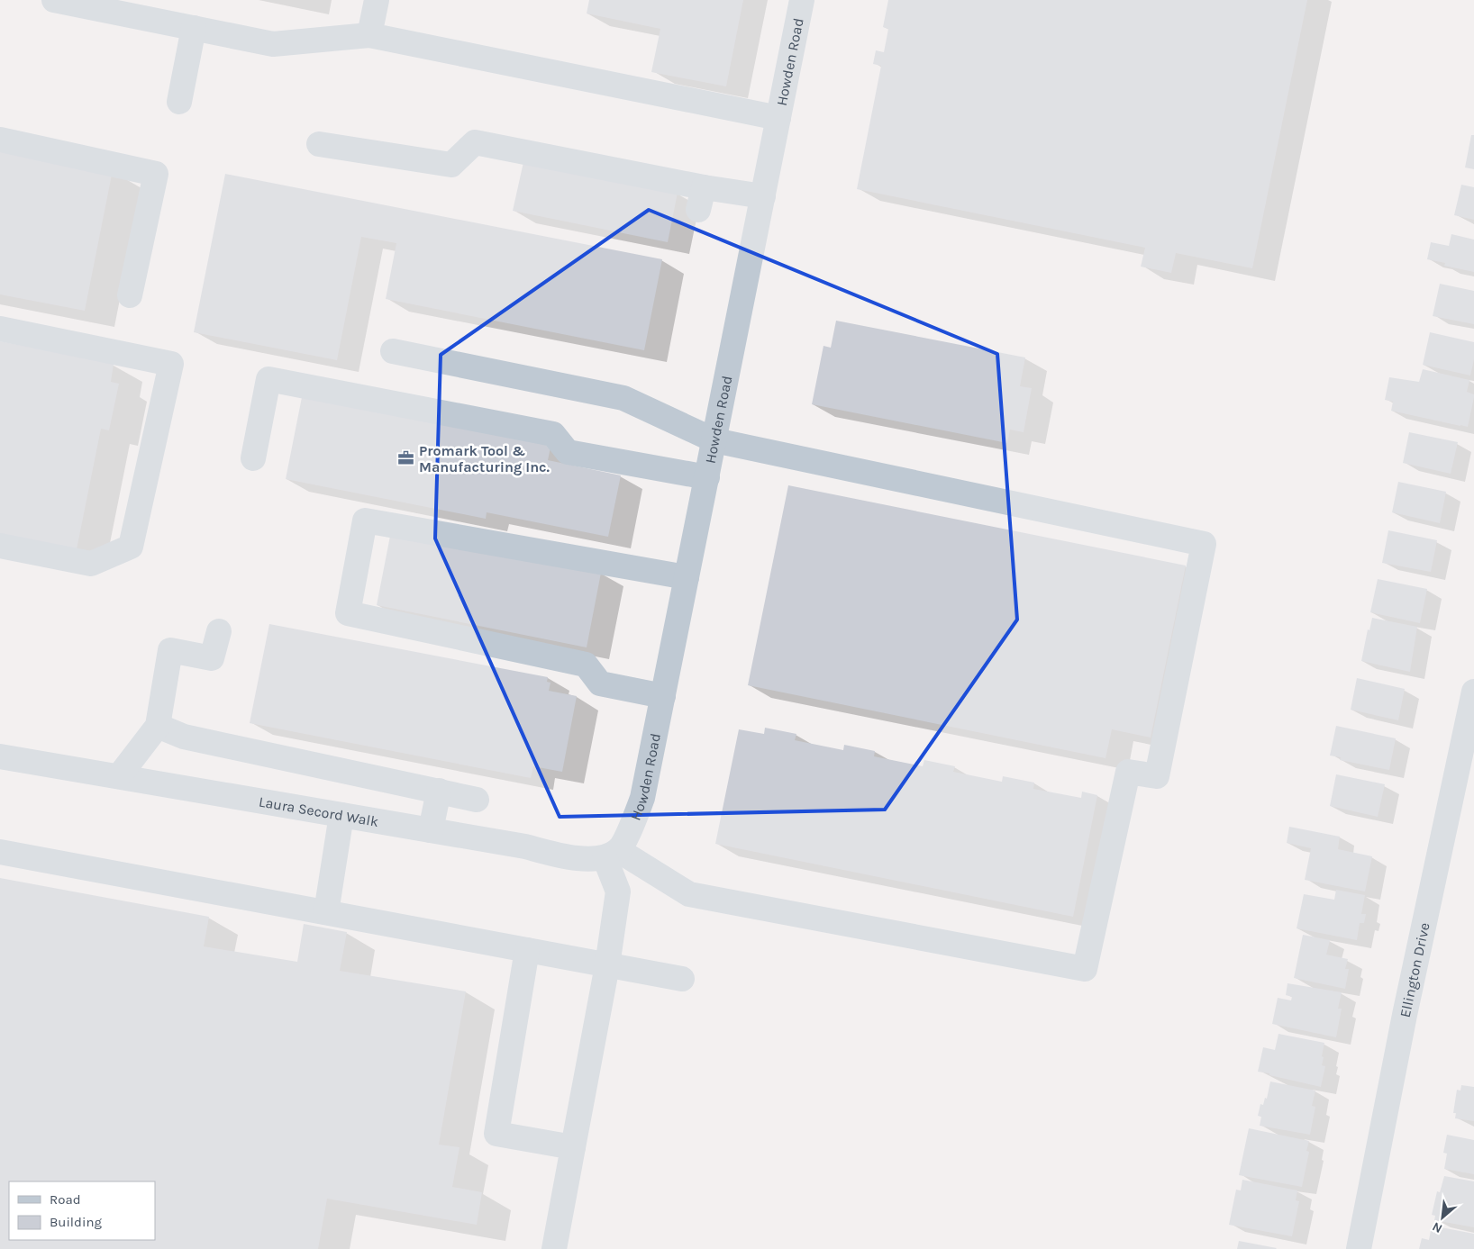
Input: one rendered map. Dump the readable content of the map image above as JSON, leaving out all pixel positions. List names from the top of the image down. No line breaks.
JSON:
{"streets":{"street":["Howden Road","Laura Secord Walk","Ellington Drive"]},"crossings":[["Howden Road","Laura Secord Walk"]],"places":{"office":["Promark Tool & Manufacturing Inc."]},"legend":["Road","Building"],"north":"bottom left"}
